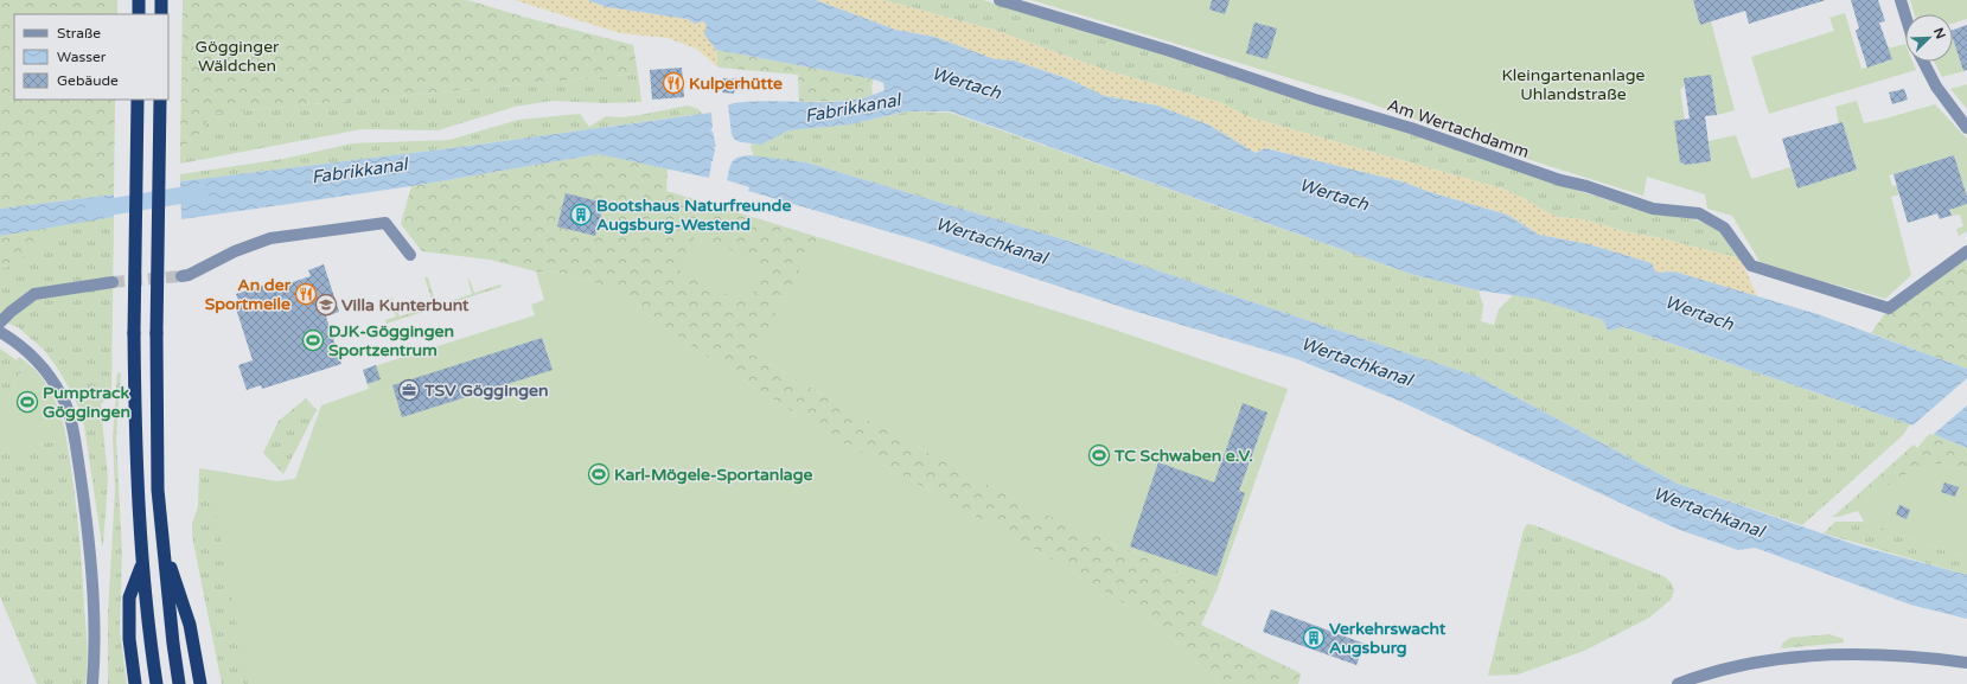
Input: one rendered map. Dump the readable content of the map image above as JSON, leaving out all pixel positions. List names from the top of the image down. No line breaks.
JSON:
{"streets":{"street":["Am Wertachdamm"]},"water":["Wertach","Fabrikkanal","Wertachkanal"],"parks":["Gögginger Wäldchen","Kleingartenanlage Uhlandstraße"],"places":{"restaurant":["Kulperhütte","An der Sportmeile"],"building":["Bootshaus Naturfreunde Augsburg-Westend","Verkehrswacht Augsburg"],"school or university":["Villa Kunterbunt"],"sports":["DJK-Göggingen Sportzentrum","Pumptrack Göggingen","TC Schwaben e.V.","Karl-Mögele-Sportanlage"],"office":["TSV Göggingen"]},"legend":["Straße","Wasser","Gebäude"],"north":"top right"}
